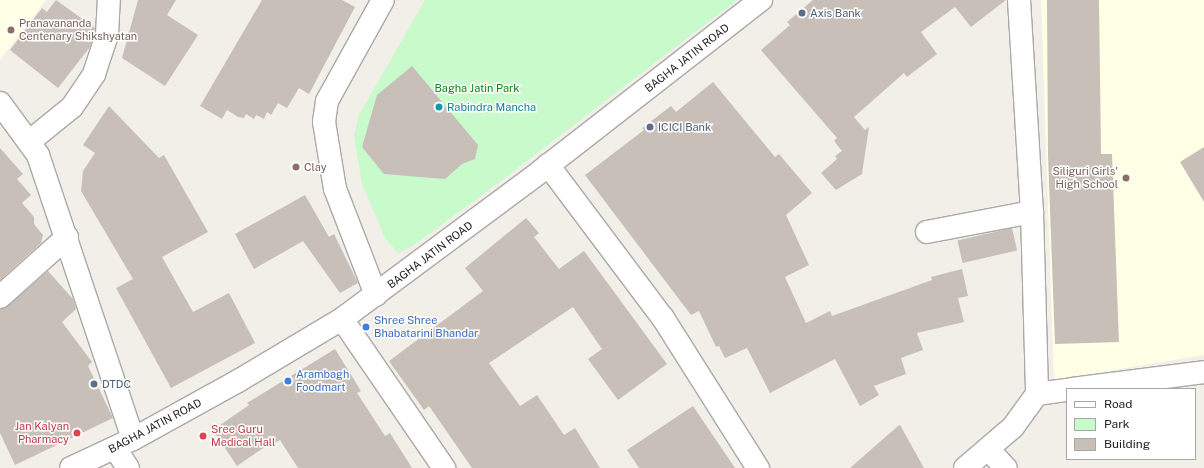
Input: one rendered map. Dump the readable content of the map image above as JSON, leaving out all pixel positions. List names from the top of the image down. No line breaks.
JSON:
{"streets":{"street":["BAGHA JATIN ROAD"]},"parks":["Bagha Jatin Park"],"places":["Axis Bank","Pranavananda Centenary Shikshyatan","Rabindra Mancha","ICICI Bank","Clay","Siliguri Girls' High School","Shree Shree Bhabatarini Bhandar","Arambagh Foodmart","DTDC","Jan Kalyan Pharmacy","Sree Guru Medical Hall"],"legend":["Road","Park","Building"]}
